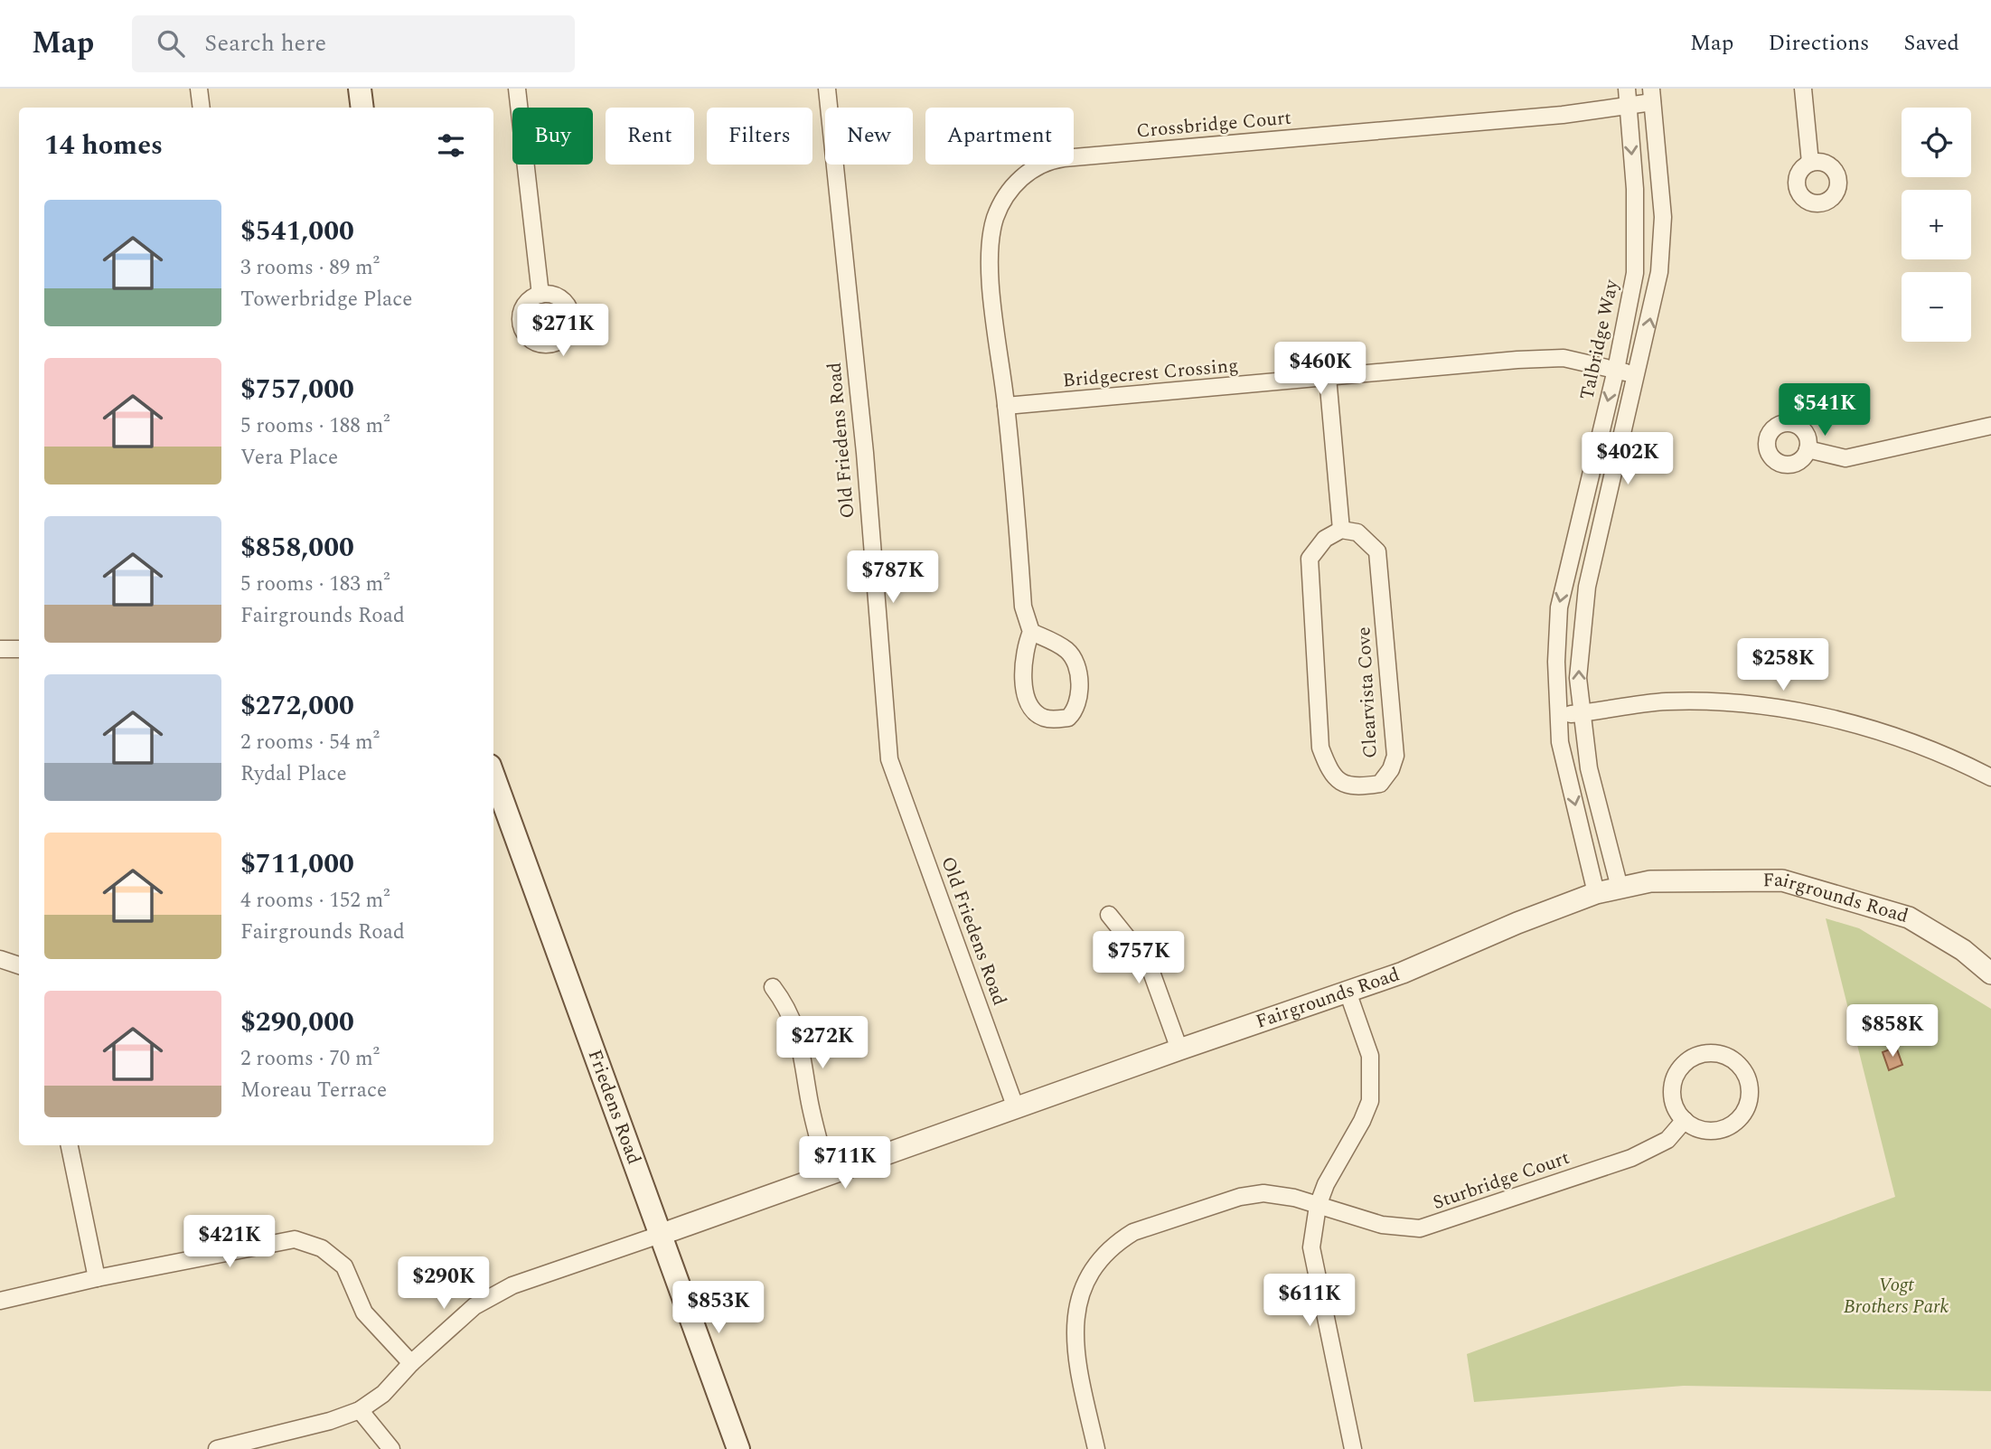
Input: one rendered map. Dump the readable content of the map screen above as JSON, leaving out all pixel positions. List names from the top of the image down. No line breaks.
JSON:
{"streets":{"main road":["Friedens Road"],"street":["Crossbridge Court","Talbridge Way","Bridgecrest Crossing","Old Friedens Road","Clearvista Cove","Fairgrounds Road","Sturbridge Court"]},"crossings":[["Crossbridge Court","Talbridge Way"],["Crossbridge Court","Bridgecrest Crossing"],["Talbridge Way","Bridgecrest Crossing"],["Talbridge Way","Fairgrounds Road"],["Old Friedens Road","Fairgrounds Road"],["Fairgrounds Road","Friedens Road"]],"parks":["Vogt Brothers Park"],"page":{"header":"Map","search":"Search here","nav":["Map","Directions","Saved"],"map_buttons":["+","−"],"chip":["Buy","Rent","Filters","New","Apartment"],"heading":"14 homes","list":[{"name":"$541,000","note":"3 rooms · 89 m² · Towerbridge Place"},{"name":"$757,000","note":"5 rooms · 188 m² · Vera Place"},{"name":"$858,000","note":"5 rooms · 183 m² · Fairgrounds Road"},{"name":"$272,000","note":"2 rooms · 54 m² · Rydal Place"},{"name":"$711,000","note":"4 rooms · 152 m² · Fairgrounds Road"},{"name":"$290,000","note":"2 rooms · 70 m² · Moreau Terrace"}],"price":["$271K","$460K","$541K","$402K","$787K","$258K","$757K","$858K","$272K","$711K","$421K","$290K","$611K","$853K"]}}
